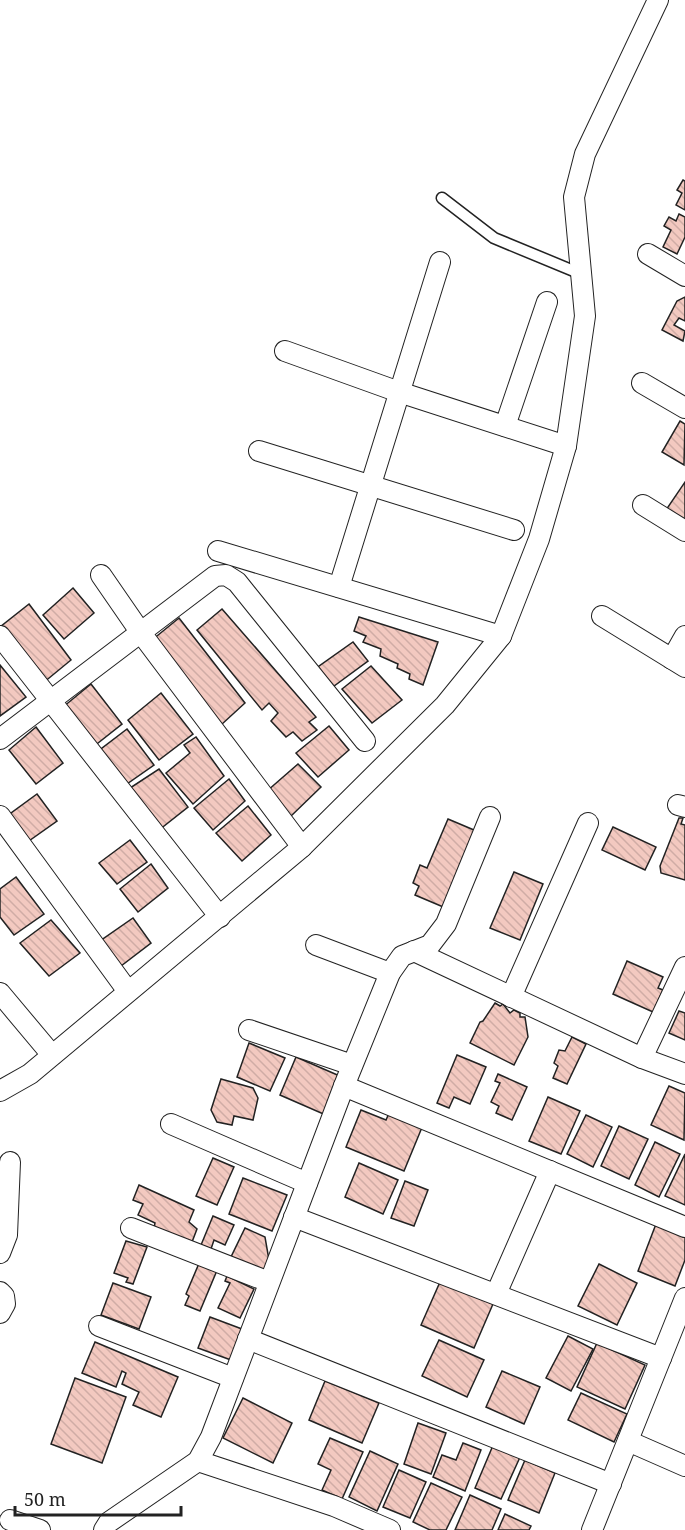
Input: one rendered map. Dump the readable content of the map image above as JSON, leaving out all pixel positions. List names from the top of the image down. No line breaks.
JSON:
{"scale_bar":"50 m"}
